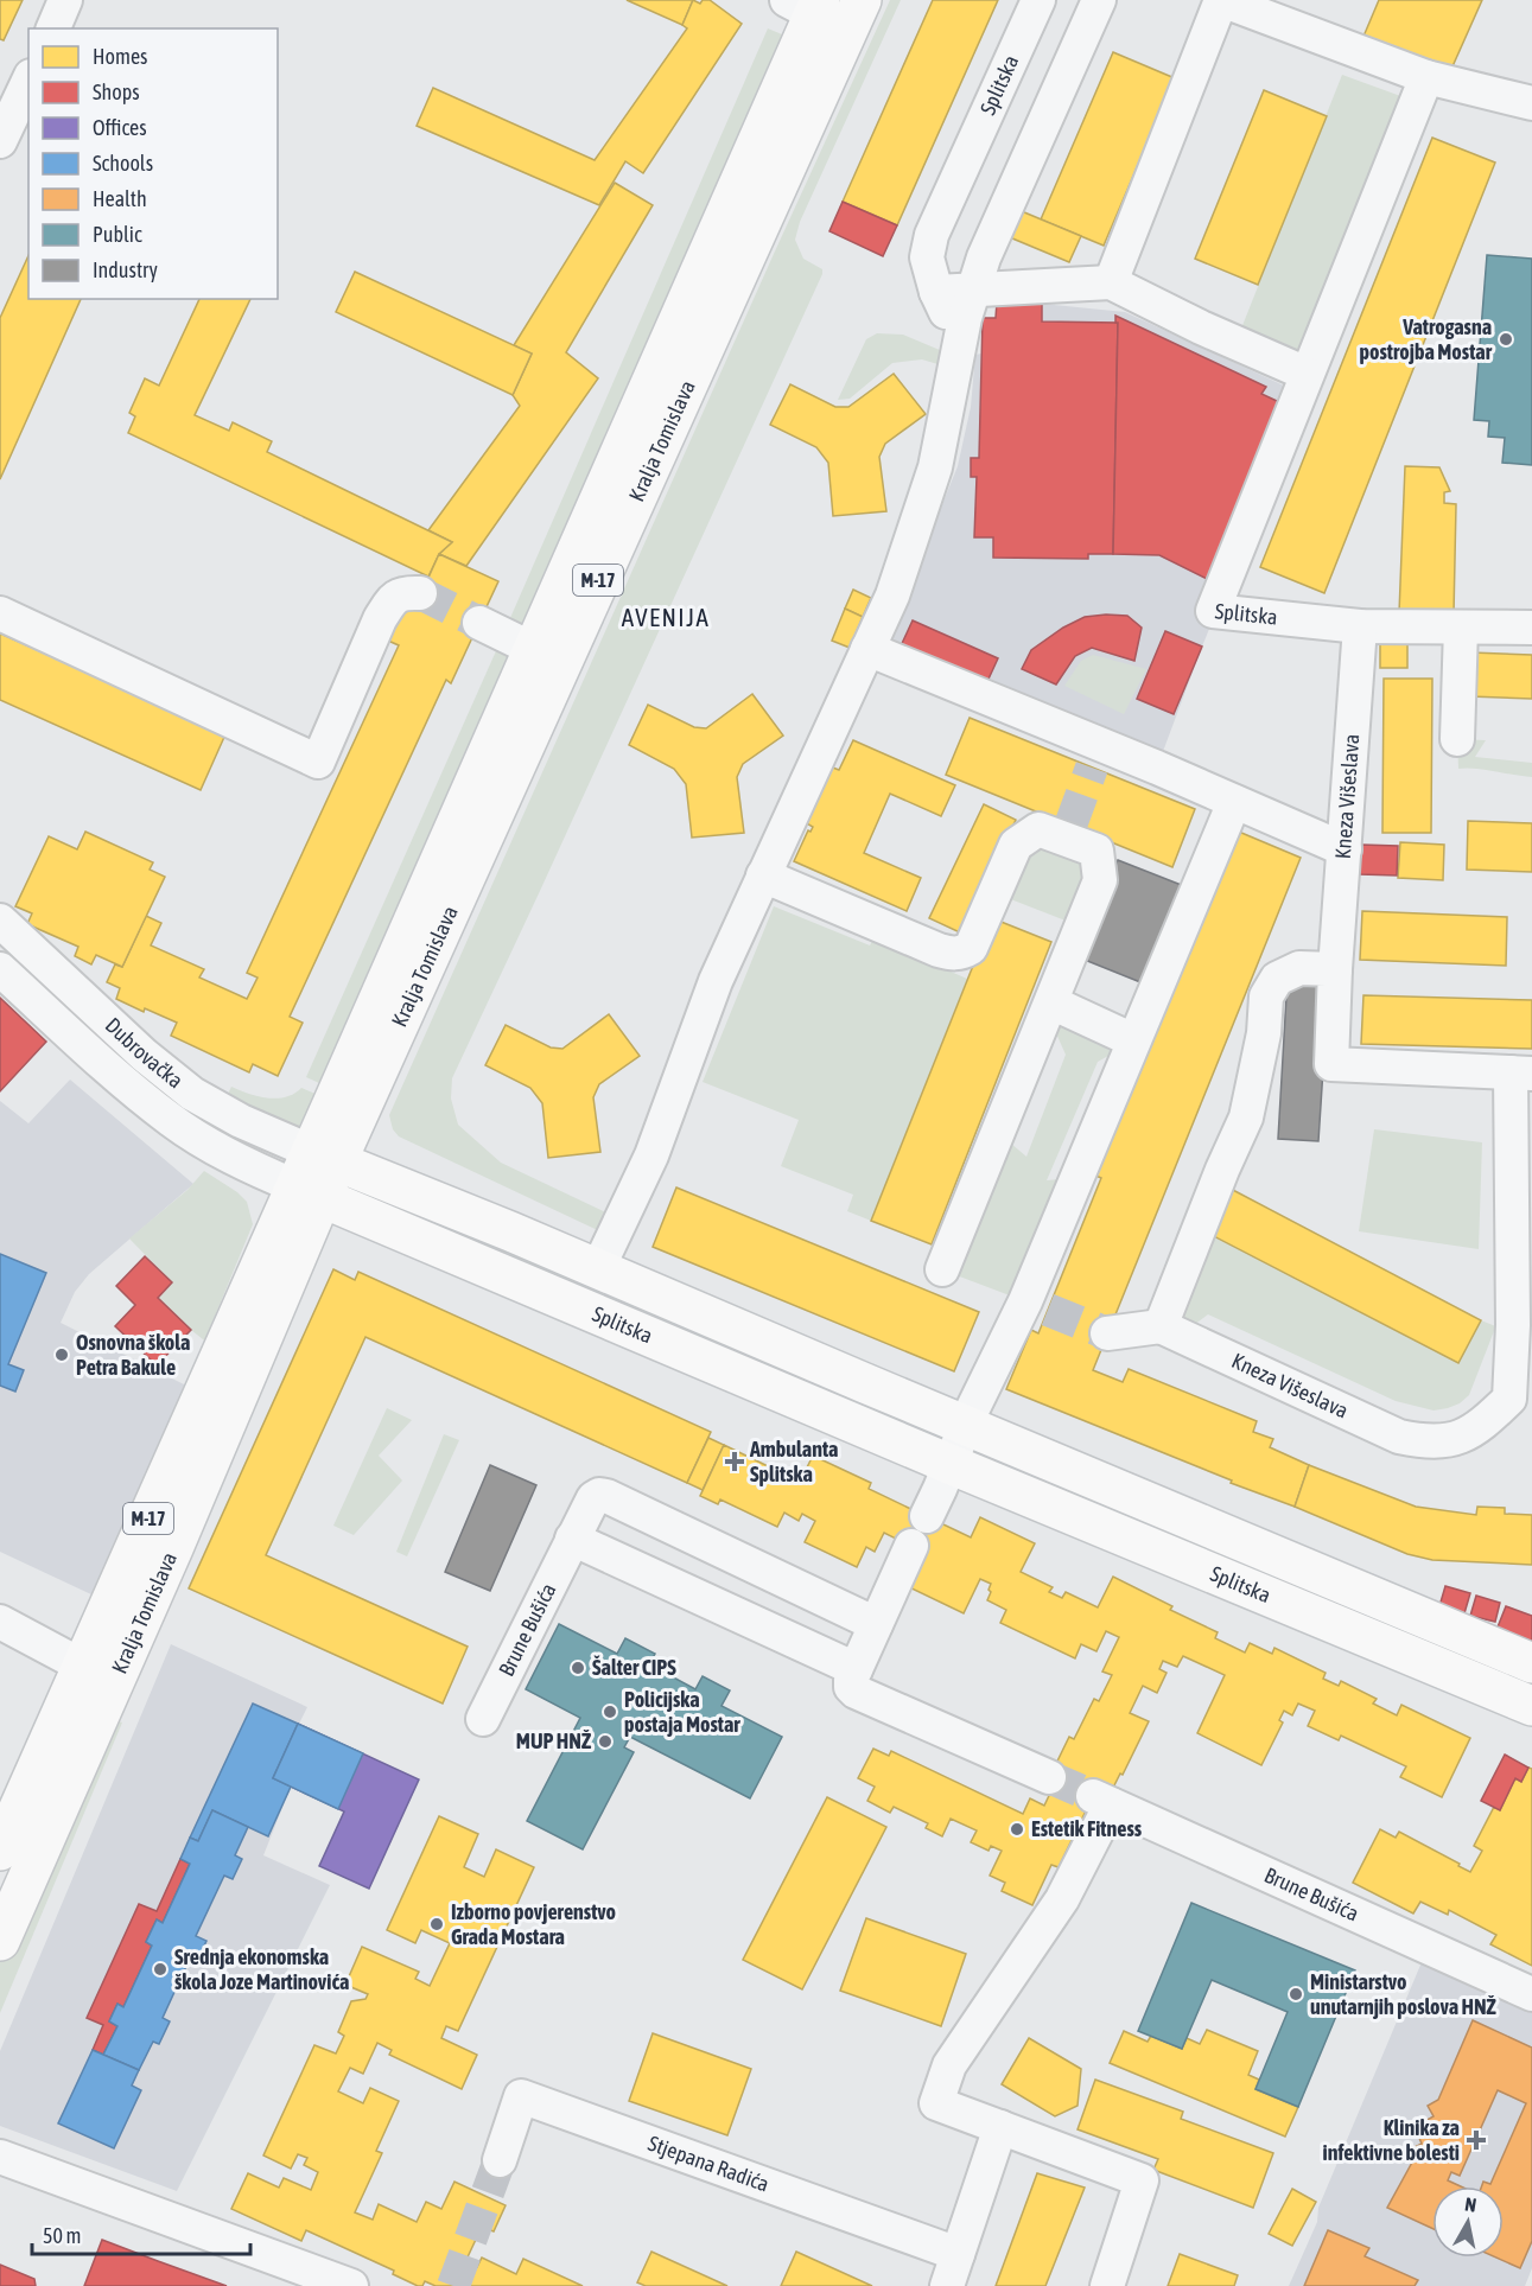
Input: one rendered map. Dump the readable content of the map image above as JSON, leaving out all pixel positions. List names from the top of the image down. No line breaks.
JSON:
{"streets":{"main road":["Splitska","Kralja Tomislava","M-17"],"street":["Kneza Višeslava","Dubrovačka","Brune Bušića","Stjepana Radića"]},"crossings":[["Splitska","Kralja Tomislava"],["Splitska","Kneza Višeslava"],["Splitska","Dubrovačka"],["Kralja Tomislava","Dubrovačka"]],"districts":["AVENIJA"],"places":{"other":["Vatrogasna postrojba Mostar","Osnovna škola Petra Bakule","Šalter CIPS","Policijska postaja Mostar","MUP HNŽ","Estetik Fitness","Izborno povjerenstvo Grada Mostara","Srednja ekonomska škola Joze Martinovića","Ministarstvo unutarnjih poslova HNŽ"],"health":["Ambulanta Splitska","Klinika za infektivne bolesti"]},"legend":["Homes","Shops","Offices","Schools","Health","Public","Industry"],"scale_bar":"50 m","north":"top"}
